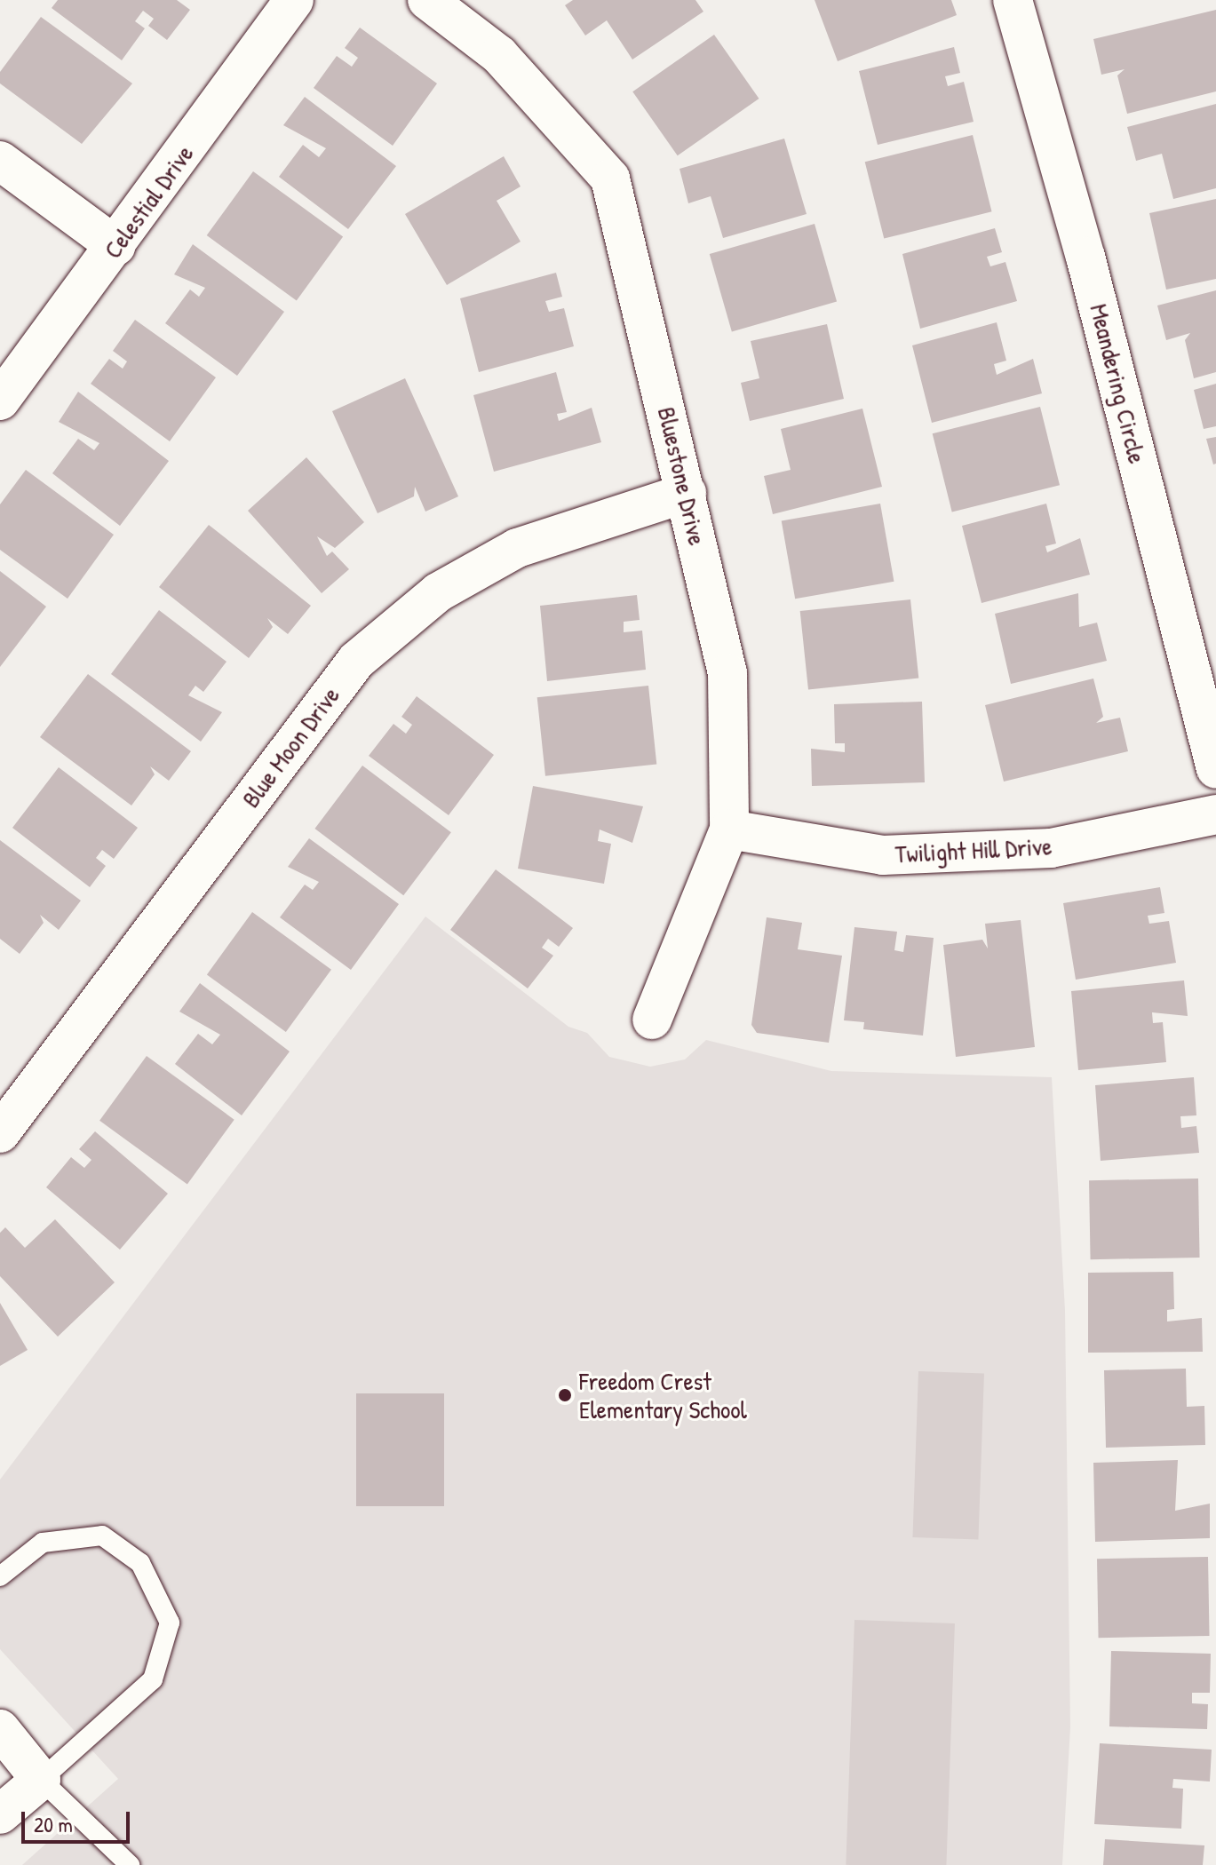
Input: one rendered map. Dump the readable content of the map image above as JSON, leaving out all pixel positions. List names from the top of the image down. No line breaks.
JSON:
{"streets":{"street":["Celestial Drive","Meandering Circle","Bluestone Drive","Blue Moon Drive","Twilight Hill Drive"]},"crossings":[["Bluestone Drive","Blue Moon Drive"],["Bluestone Drive","Twilight Hill Drive"]],"places":["Freedom Crest Elementary School"],"scale_bar":"20 m"}
